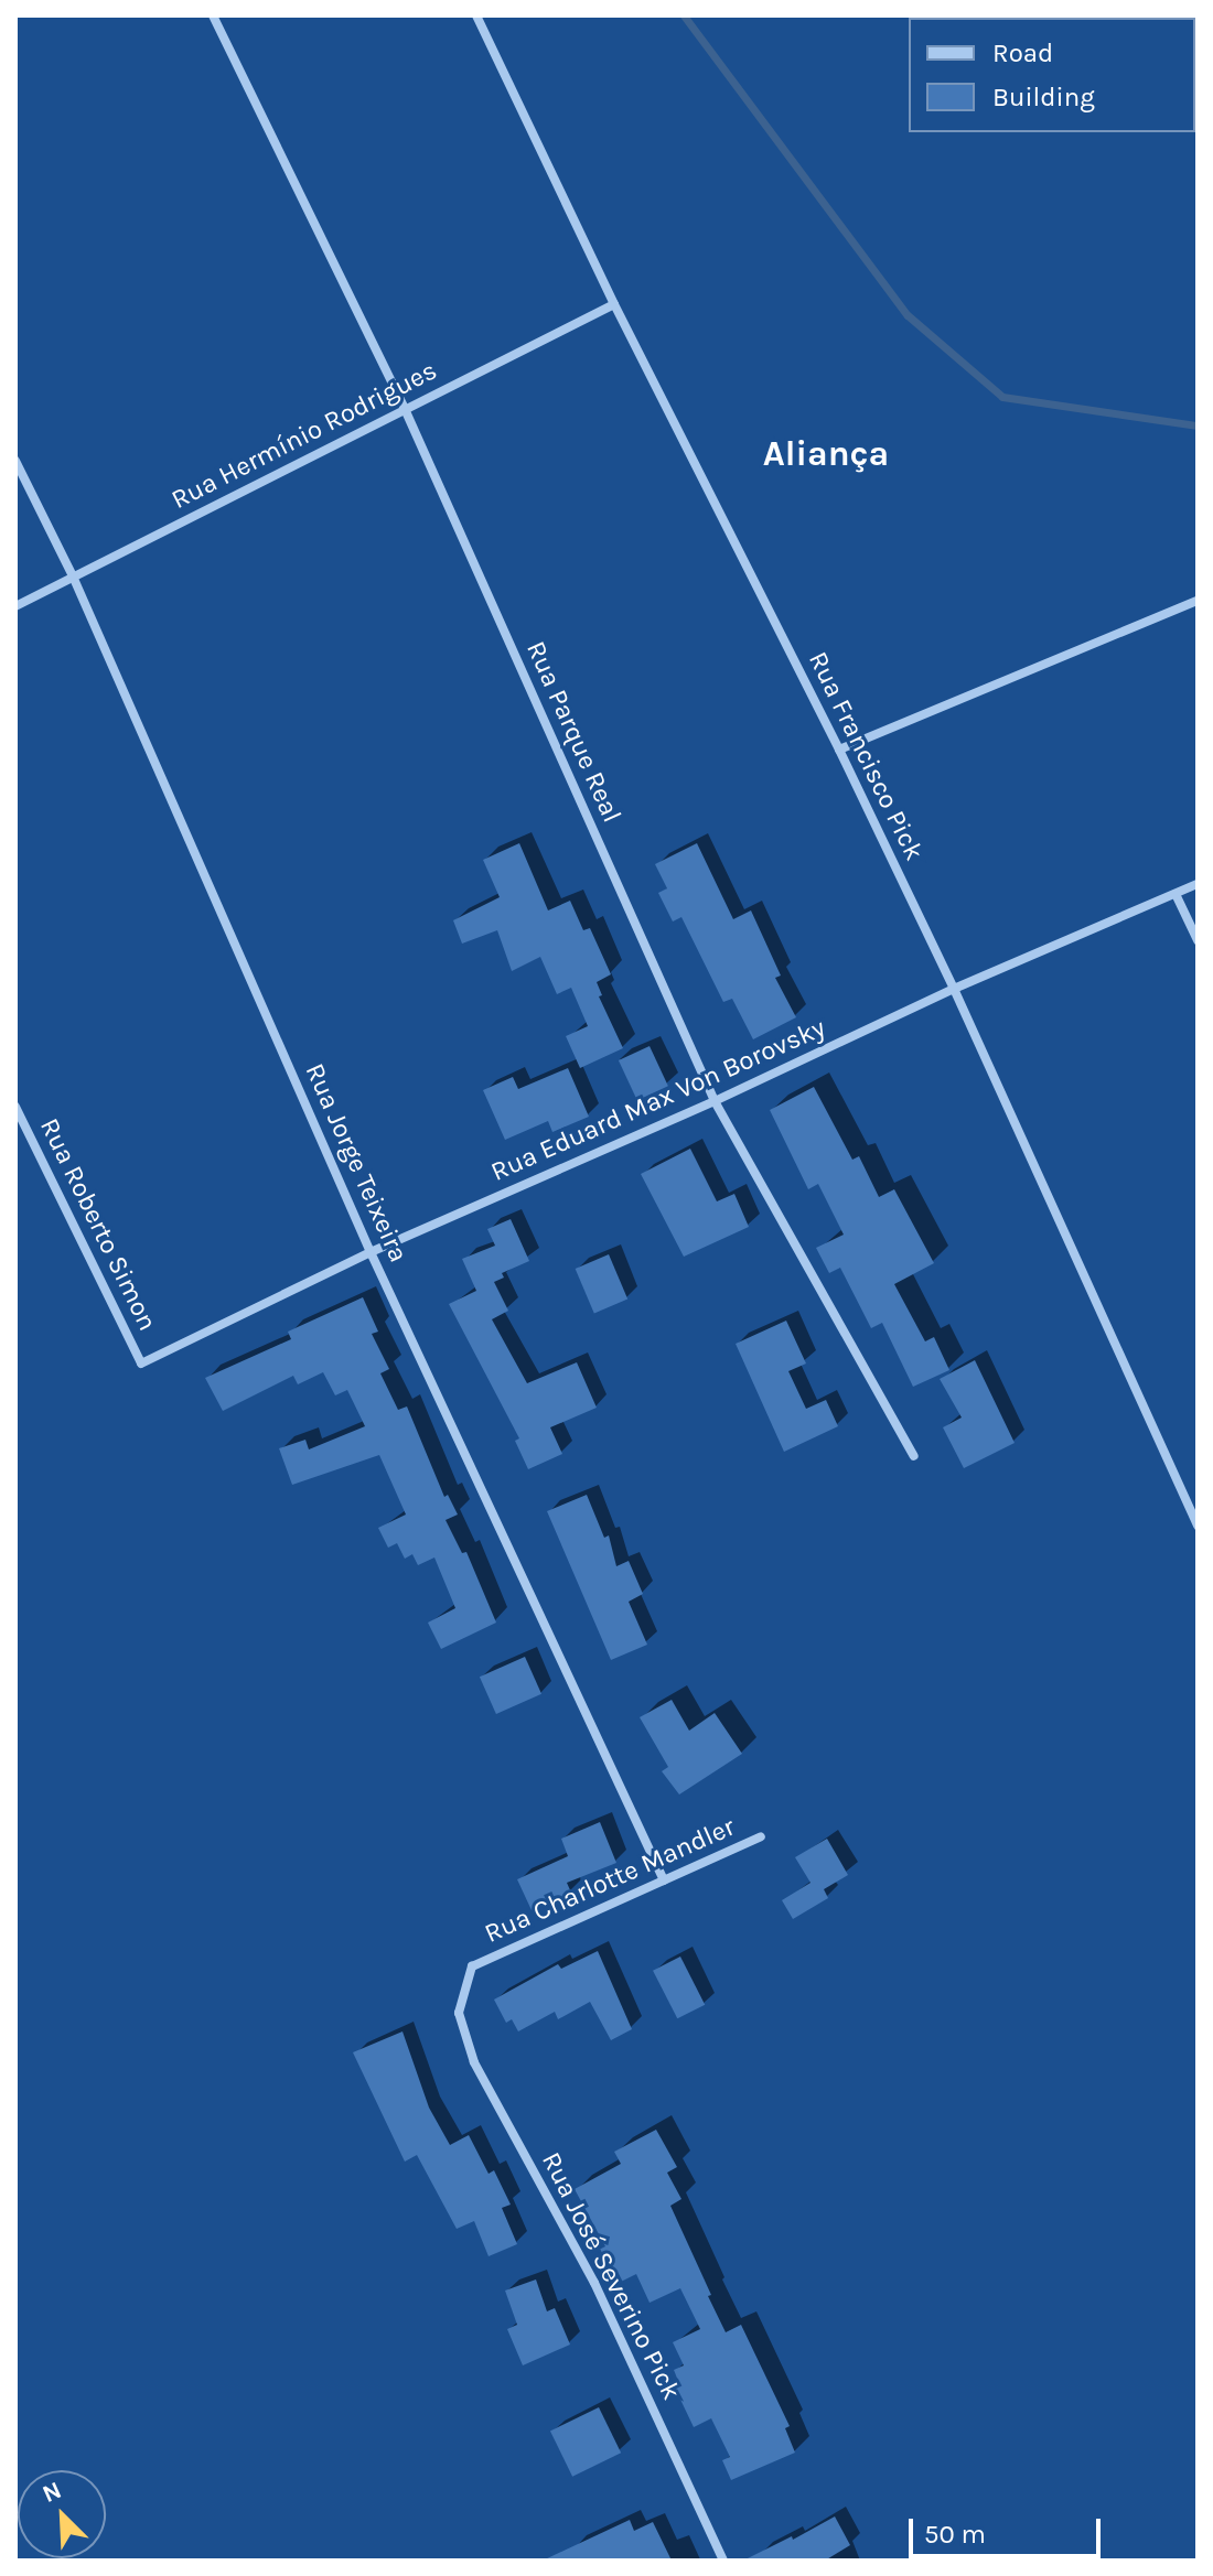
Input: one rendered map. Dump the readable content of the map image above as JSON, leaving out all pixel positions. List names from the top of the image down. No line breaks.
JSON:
{"streets":{"street":["Rua Hermínio Rodrigues","Rua Parque Real","Rua Francisco Pick","Rua Eduard Max Von Borovsky","Rua Jorge Teixeira","Rua Roberto Simon","Rua Charlotte Mandler","Rua José Severino Pick"]},"crossings":[["Rua Hermínio Rodrigues","Rua Parque Real"],["Rua Hermínio Rodrigues","Rua Francisco Pick"],["Rua Hermínio Rodrigues","Rua Jorge Teixeira"],["Rua Parque Real","Rua Eduard Max Von Borovsky"],["Rua Francisco Pick","Rua Eduard Max Von Borovsky"],["Rua Eduard Max Von Borovsky","Rua Jorge Teixeira"],["Rua Eduard Max Von Borovsky","Rua Roberto Simon"],["Rua Jorge Teixeira","Rua Charlotte Mandler"],["Rua Charlotte Mandler","Rua José Severino Pick"]],"districts":["Aliança"],"legend":["Road","Building"],"scale_bar":"50 m","north":"top left"}
